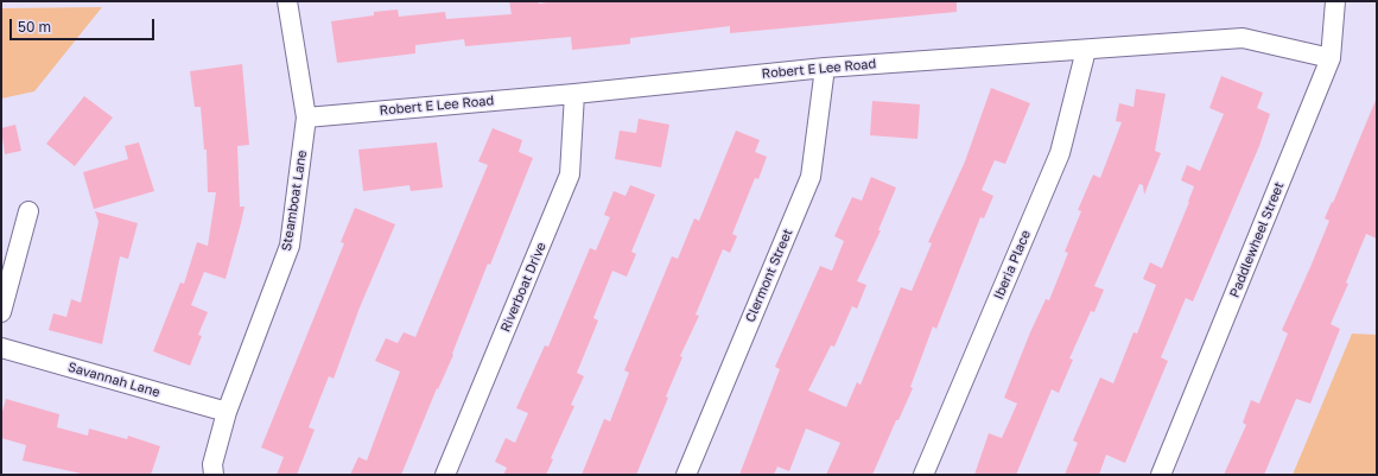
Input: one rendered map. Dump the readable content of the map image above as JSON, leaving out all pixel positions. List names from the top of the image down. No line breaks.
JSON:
{"streets":{"street":["Robert E Lee Road","Steamboat Lane","Paddlewheel Street","Iberia Place","Clermont Street","Riverboat Drive","Savannah Lane"]},"crossings":[["Robert E Lee Road","Steamboat Lane"],["Robert E Lee Road","Paddlewheel Street"],["Robert E Lee Road","Iberia Place"],["Robert E Lee Road","Clermont Street"],["Robert E Lee Road","Riverboat Drive"],["Steamboat Lane","Savannah Lane"]],"scale_bar":"50 m"}
